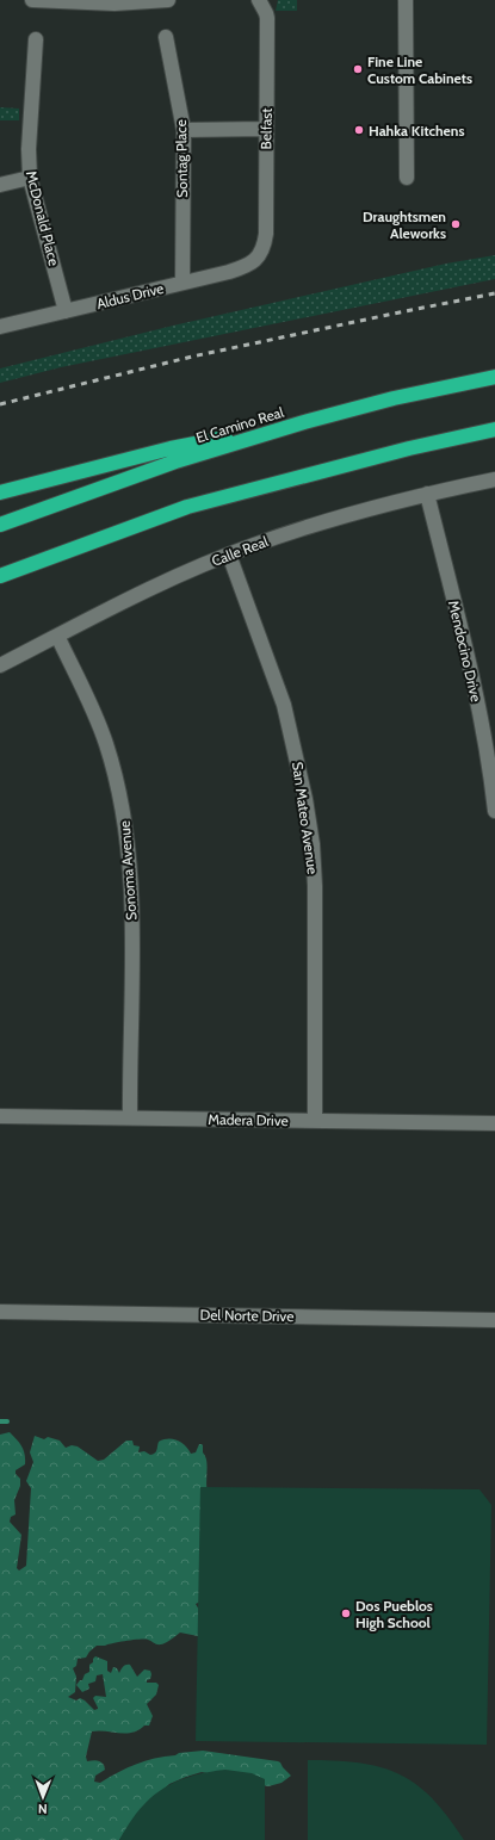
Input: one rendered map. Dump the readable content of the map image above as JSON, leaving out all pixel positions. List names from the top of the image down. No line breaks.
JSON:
{"streets":{"highway":["El Camino Real"],"street":["Belfast","Sontag Place","McDonald Place","Aldus Drive","Calle Real","Mendocino Drive","San Mateo Avenue","Sonoma Avenue","Madera Drive","Del Norte Drive"]},"crossings":[["Belfast","Aldus Drive"],["Sontag Place","Aldus Drive"],["McDonald Place","Aldus Drive"],["Calle Real","Mendocino Drive"],["Calle Real","San Mateo Avenue"],["Calle Real","Sonoma Avenue"],["San Mateo Avenue","Madera Drive"],["Sonoma Avenue","Madera Drive"]],"places":["Fine Line Custom Cabinets","Hahka Kitchens","Draughtsmen Aleworks","Dos Pueblos High School"],"north":"bottom"}
